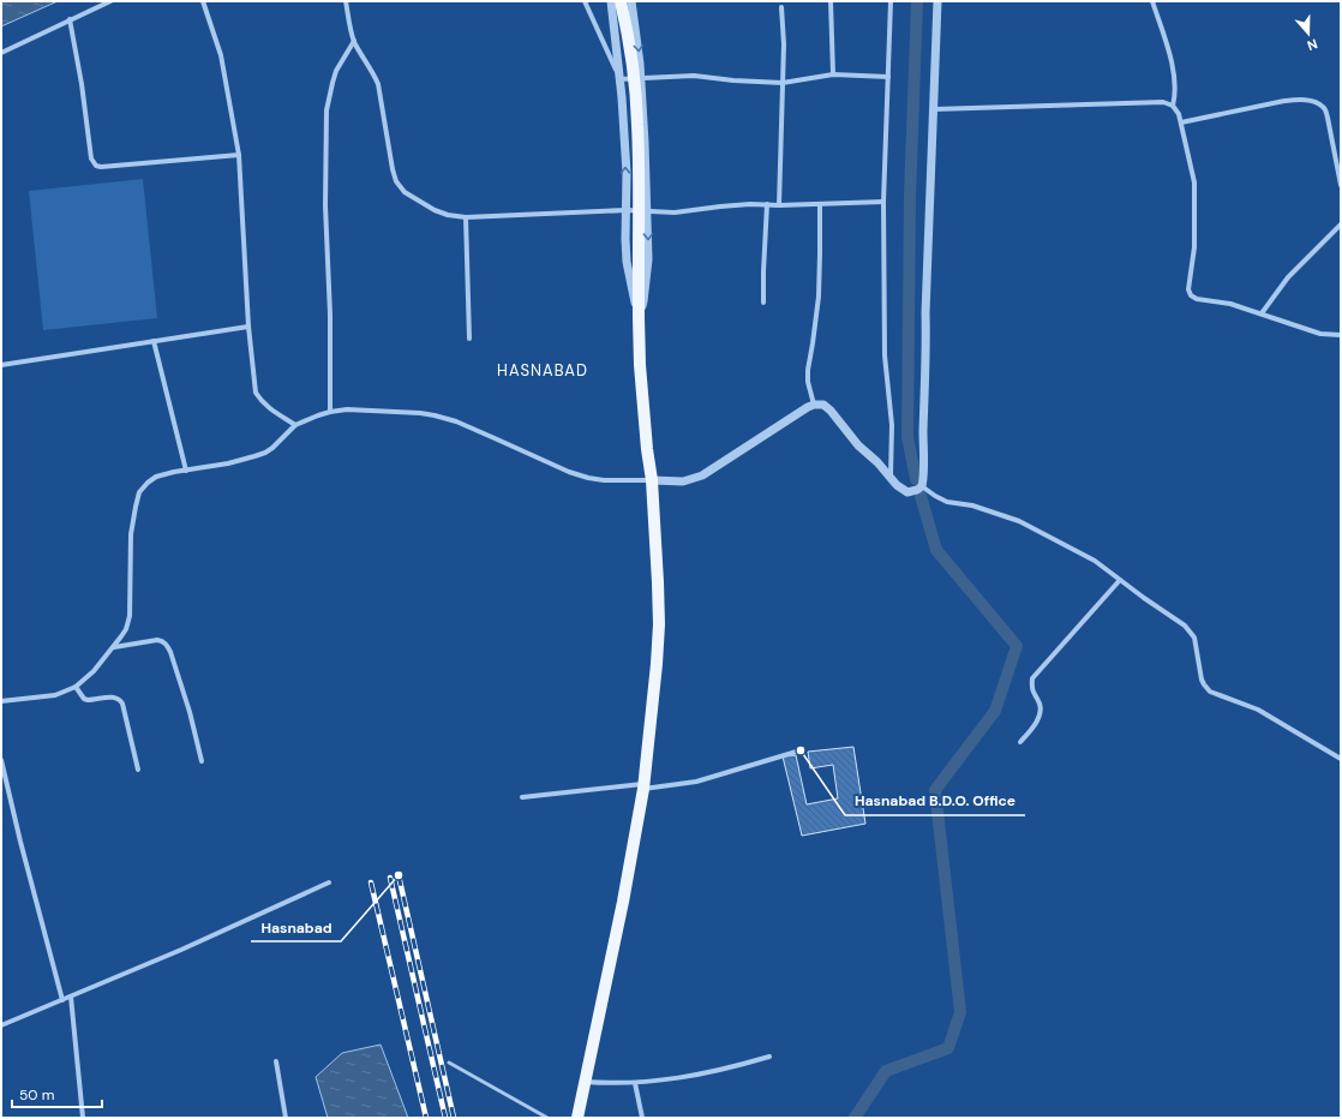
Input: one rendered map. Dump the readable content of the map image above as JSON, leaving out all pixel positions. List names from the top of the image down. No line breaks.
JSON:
{"districts":["HASNABAD"],"places":["Hasnabad B.D.O. Office","Hasnabad"],"scale_bar":"50 m","north":"bottom"}
